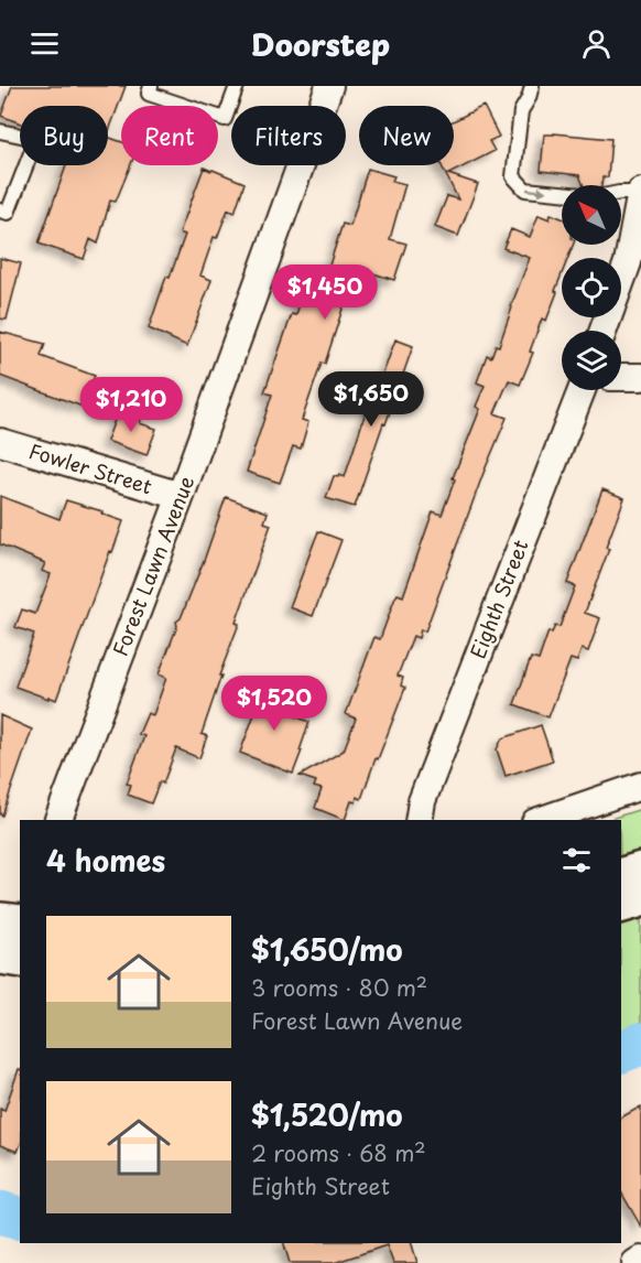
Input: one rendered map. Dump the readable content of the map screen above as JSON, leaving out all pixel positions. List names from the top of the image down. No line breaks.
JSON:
{"streets":{"street":["Fowler Street","Forest Lawn Avenue","Eighth Street"]},"crossings":[["Fowler Street","Forest Lawn Avenue"]],"north":"top left","page":{"header":"Doorstep","chip":["Buy","Rent","Filters","New"],"price":["$1,450","$1,650","$1,210","$1,520"],"heading":"4 homes","list":[{"name":"$1,650/mo","note":"3 rooms · 80 m² · Forest Lawn Avenue"},{"name":"$1,520/mo","note":"2 rooms · 68 m² · Eighth Street"}]}}
